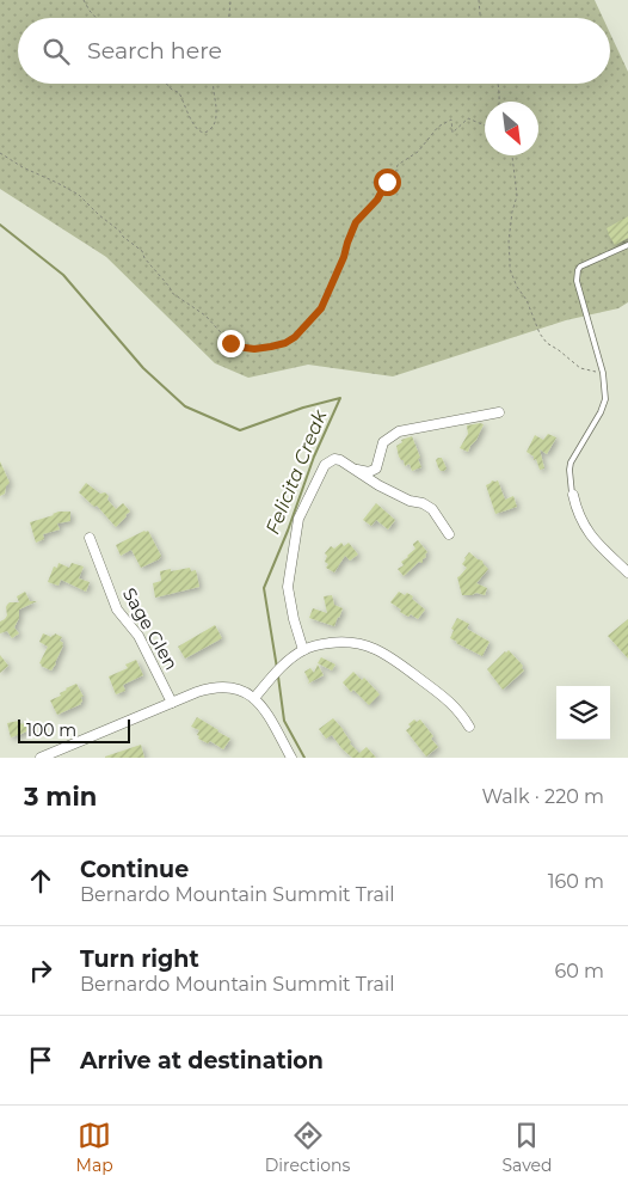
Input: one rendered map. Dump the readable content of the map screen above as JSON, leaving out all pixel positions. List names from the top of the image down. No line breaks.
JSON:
{"streets":{"street":["Sage Glen"]},"water":["Felicita Creak"],"scale_bar":"100 m","north":"bottom right","page":{"search":"Search here","scale":"100 m","heading":["3 min","Walk · 220 m"],"list":[["Continue","Bernardo Mountain Summit Trail","160 m"],["Turn right","Bernardo Mountain Summit Trail","60 m"],"Arrive at destination"],"nav":["Map","Directions","Saved"]}}
